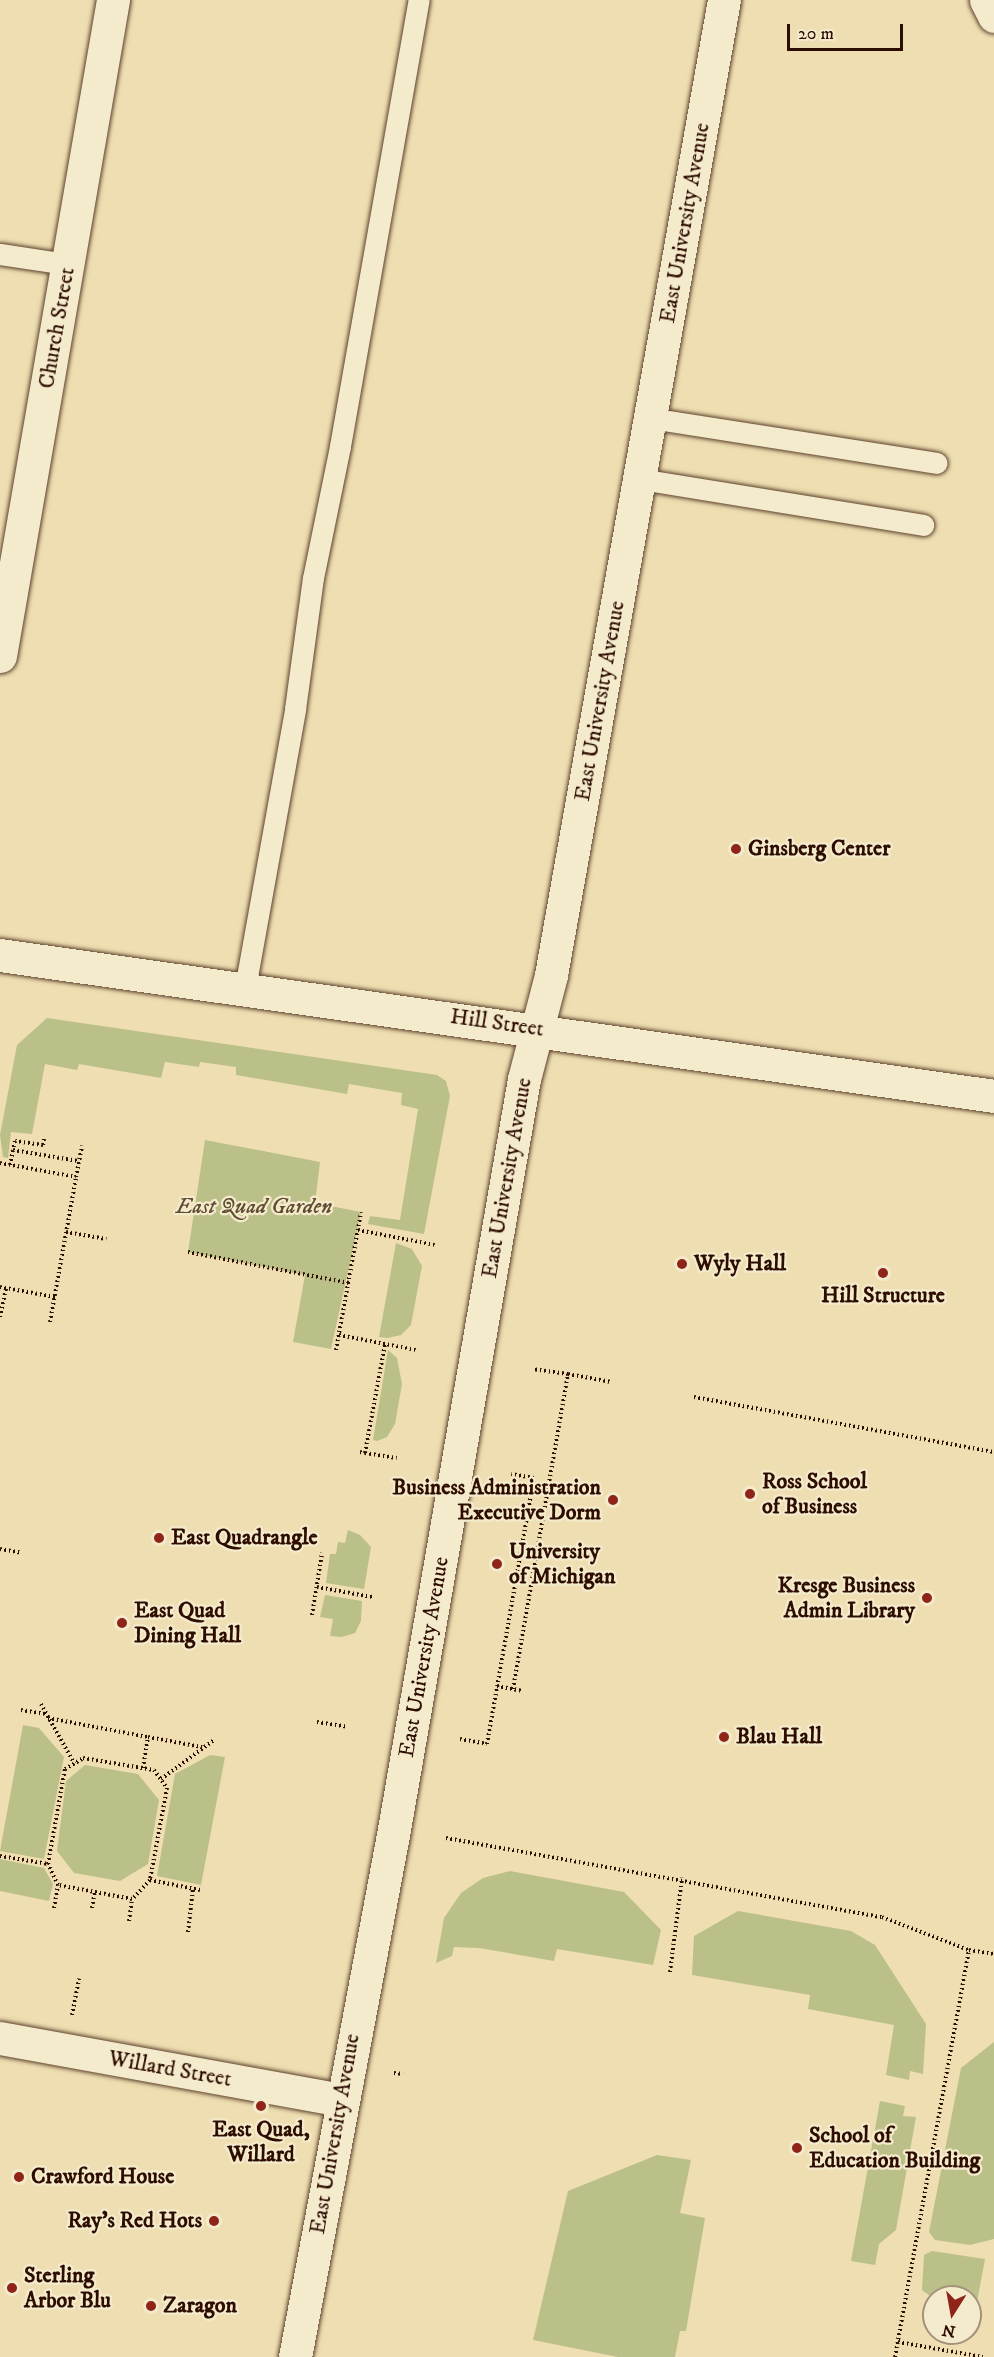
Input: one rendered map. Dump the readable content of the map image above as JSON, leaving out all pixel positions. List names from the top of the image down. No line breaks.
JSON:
{"streets":{"street":["East University Avenue","Church Street","Hill Street","Willard Street"]},"crossings":[["East University Avenue","Hill Street"],["East University Avenue","Willard Street"]],"parks":["East Quad Garden"],"places":["Ginsberg Center","Wyly Hall","Hill Structure","Ross School of Business","Business Administration Executive Dorm","East Quadrangle","University of Michigan","Kresge Business Admin Library","East Quad Dining Hall","Blau Hall","East Quad, Willard","School of Education Building","Crawford House","Ray's Red Hots","Sterling Arbor Blu","Zaragon"],"scale_bar":"20 m","north":"bottom"}
